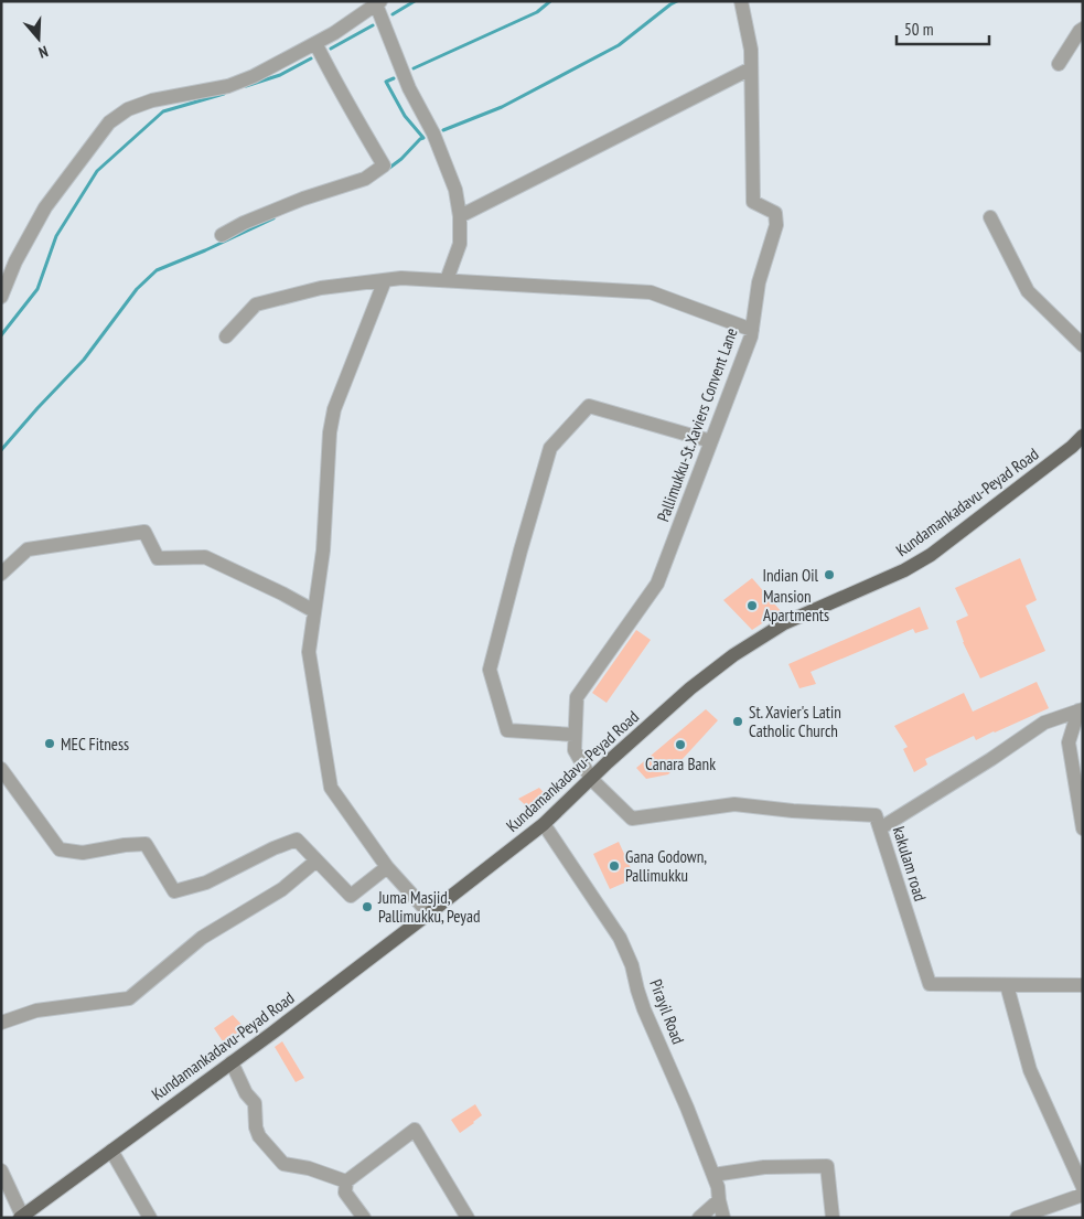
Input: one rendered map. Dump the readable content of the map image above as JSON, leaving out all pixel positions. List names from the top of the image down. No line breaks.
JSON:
{"streets":{"main road":["Kundamankadavu-Peyad Road"],"street":["Pallimukku-St.Xaviers Convent Lane","kakulam road","Pirayil Road"]},"crossings":[["Pallimukku-St.Xaviers Convent Lane","Kundamankadavu-Peyad Road"],["Pallimukku-St.Xaviers Convent Lane","kakulam road"],["Kundamankadavu-Peyad Road","kakulam road"],["Kundamankadavu-Peyad Road","Pirayil Road"]],"places":["Indian Oil","Mansion Apartments","St. Xavier's Latin Catholic Church","MEC Fitness","Canara Bank","Gana Godown, Pallimukku","Juma Masjid, Pallimukku, Peyad"],"scale_bar":"50 m","north":"bottom"}
